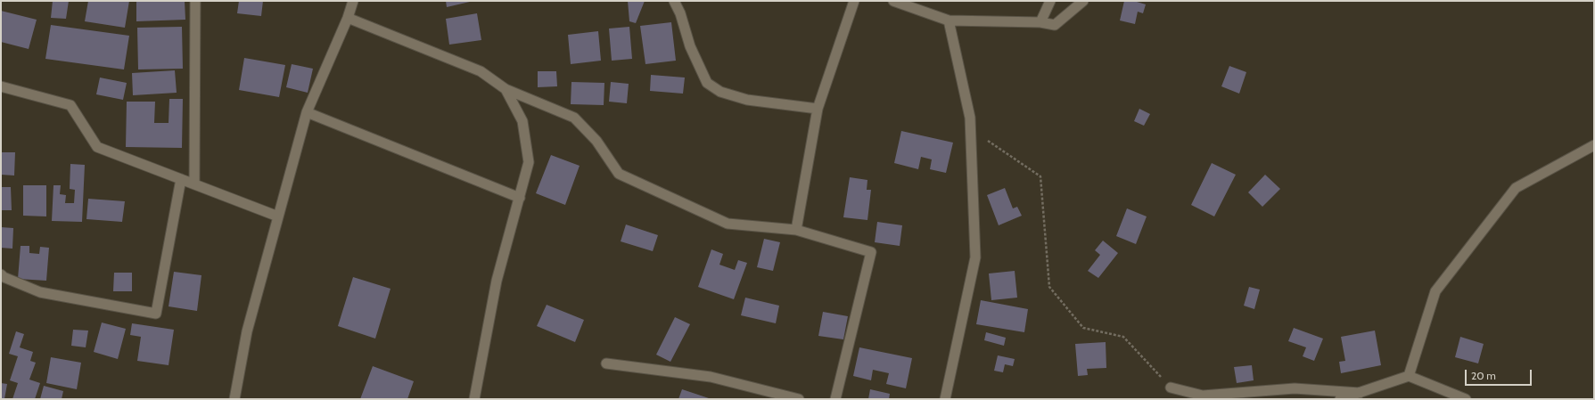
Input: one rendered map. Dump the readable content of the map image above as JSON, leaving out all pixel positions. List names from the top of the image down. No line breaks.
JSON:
{"scale_bar":"20 m"}
